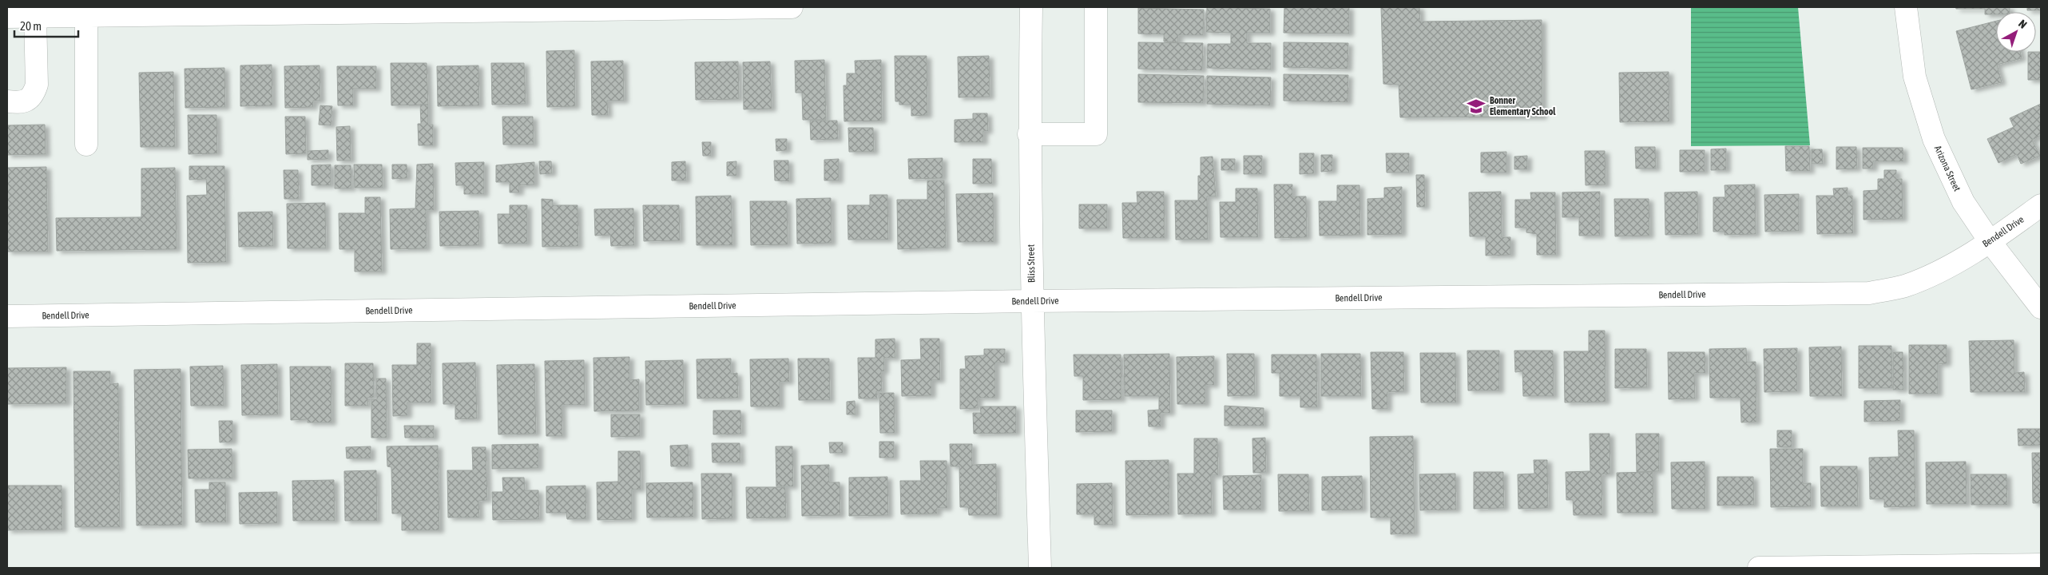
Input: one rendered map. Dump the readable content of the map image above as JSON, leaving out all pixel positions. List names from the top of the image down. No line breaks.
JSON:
{"streets":{"street":["Arizona Street","Bendell Drive","Bliss Street"]},"crossings":[["Arizona Street","Bendell Drive"],["Bendell Drive","Bliss Street"]],"places":{"school or university":["Bonner Elementary School"]},"scale_bar":"20 m","north":"top right"}
